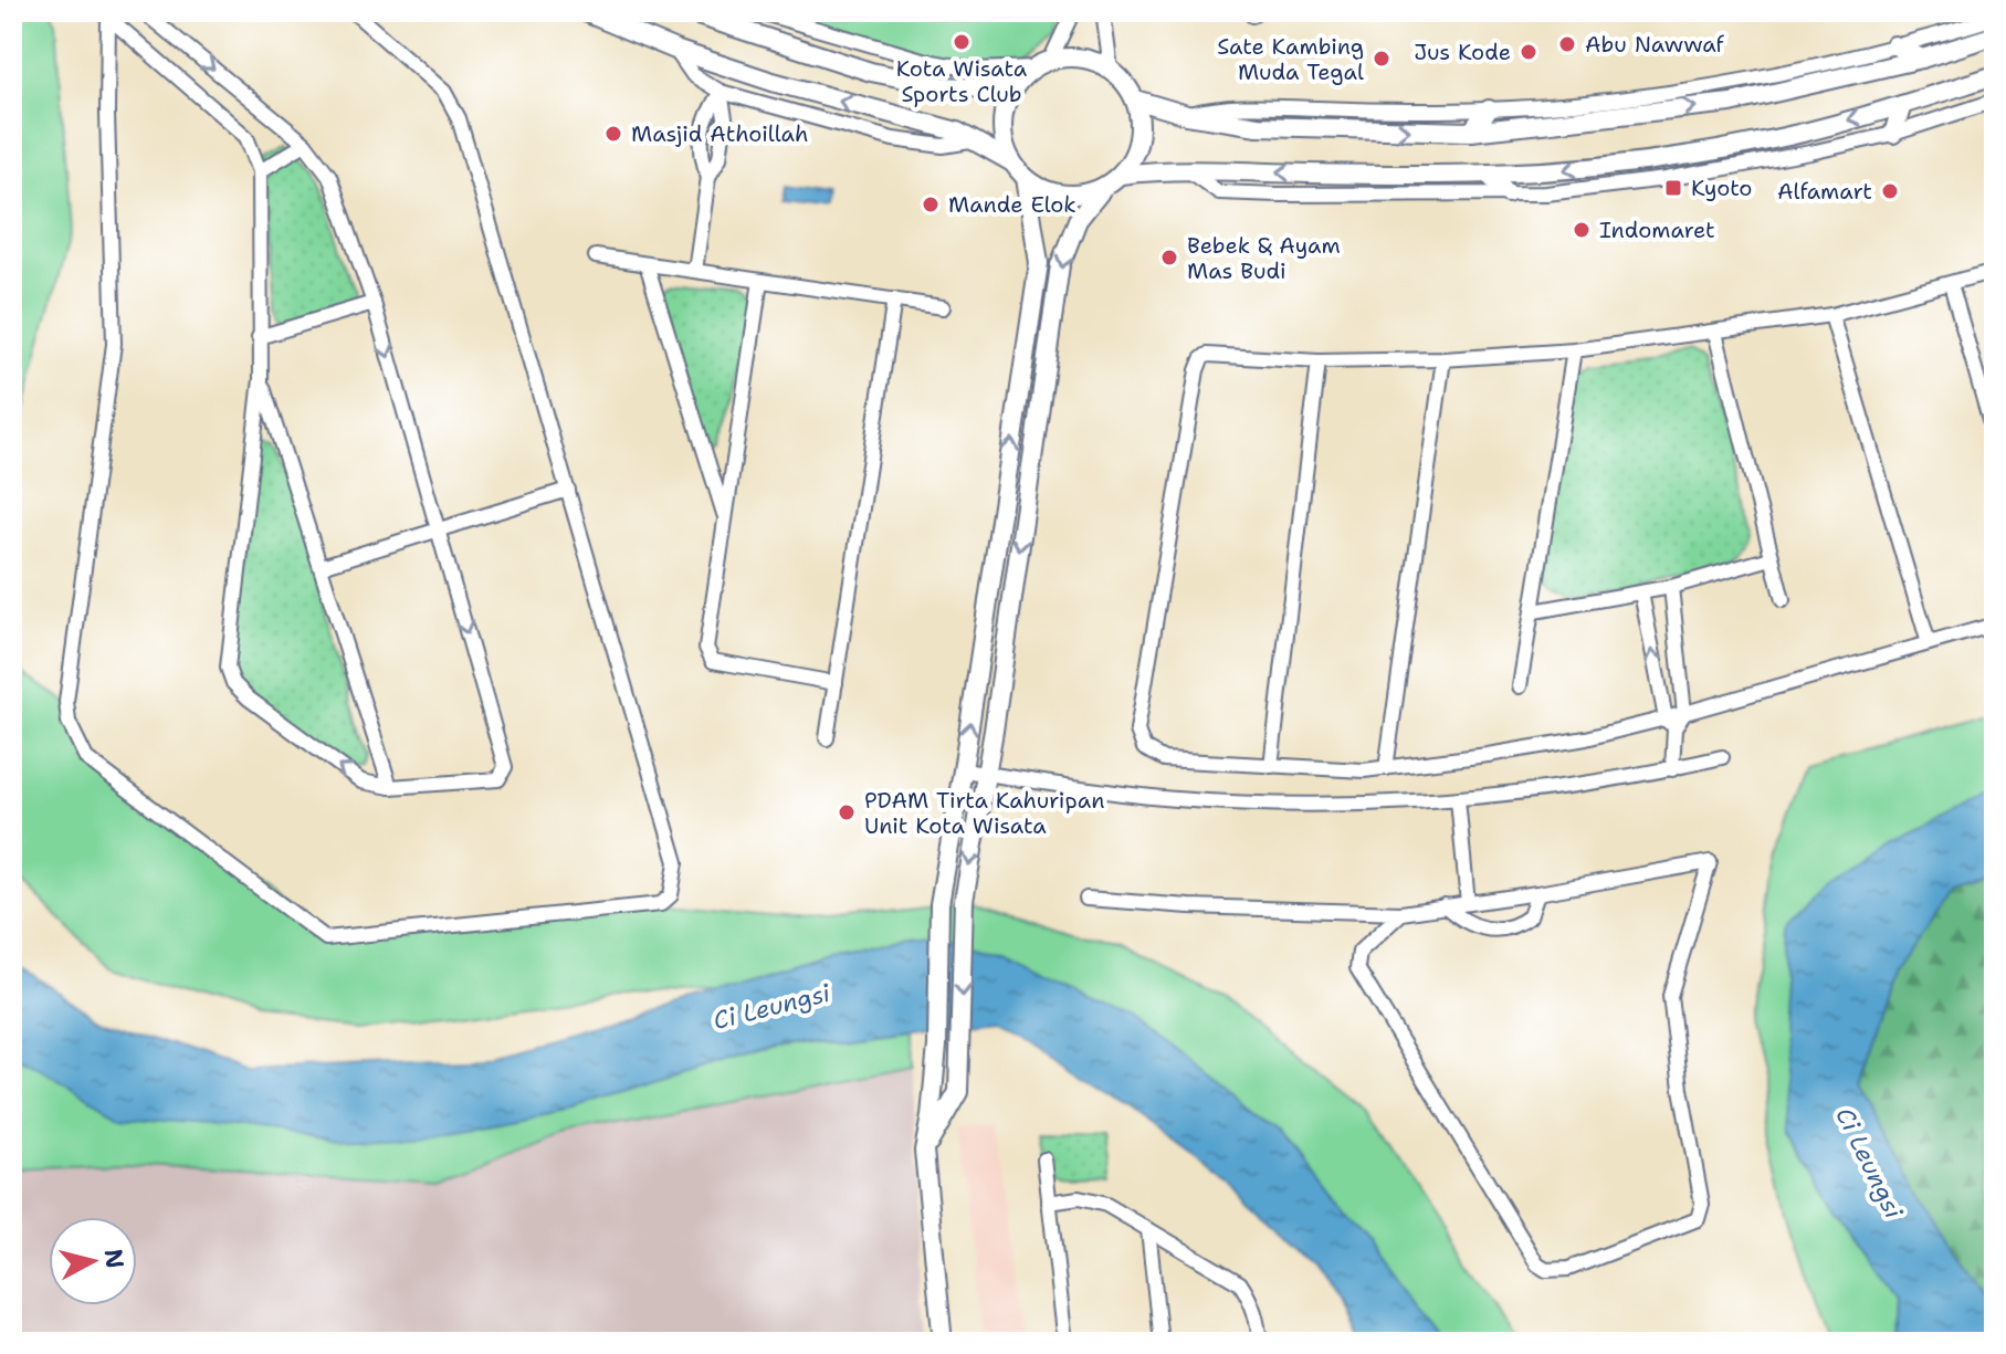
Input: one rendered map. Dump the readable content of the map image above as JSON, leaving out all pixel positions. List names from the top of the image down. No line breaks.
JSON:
{"water":["Ci Leungsi"],"places":{"other":["Kota Wisata Sports Club","Abu Nawwaf","Jus Kode","Sate Kambing Muda Tegal","Masjid Athoillah","Alfamart","Mande Elok","Indomaret","Bebek & Ayam Mas Budi","PDAM Tirta Kahuripan Unit Kota Wisata"],"transit":["Kyoto"]},"north":"right"}
